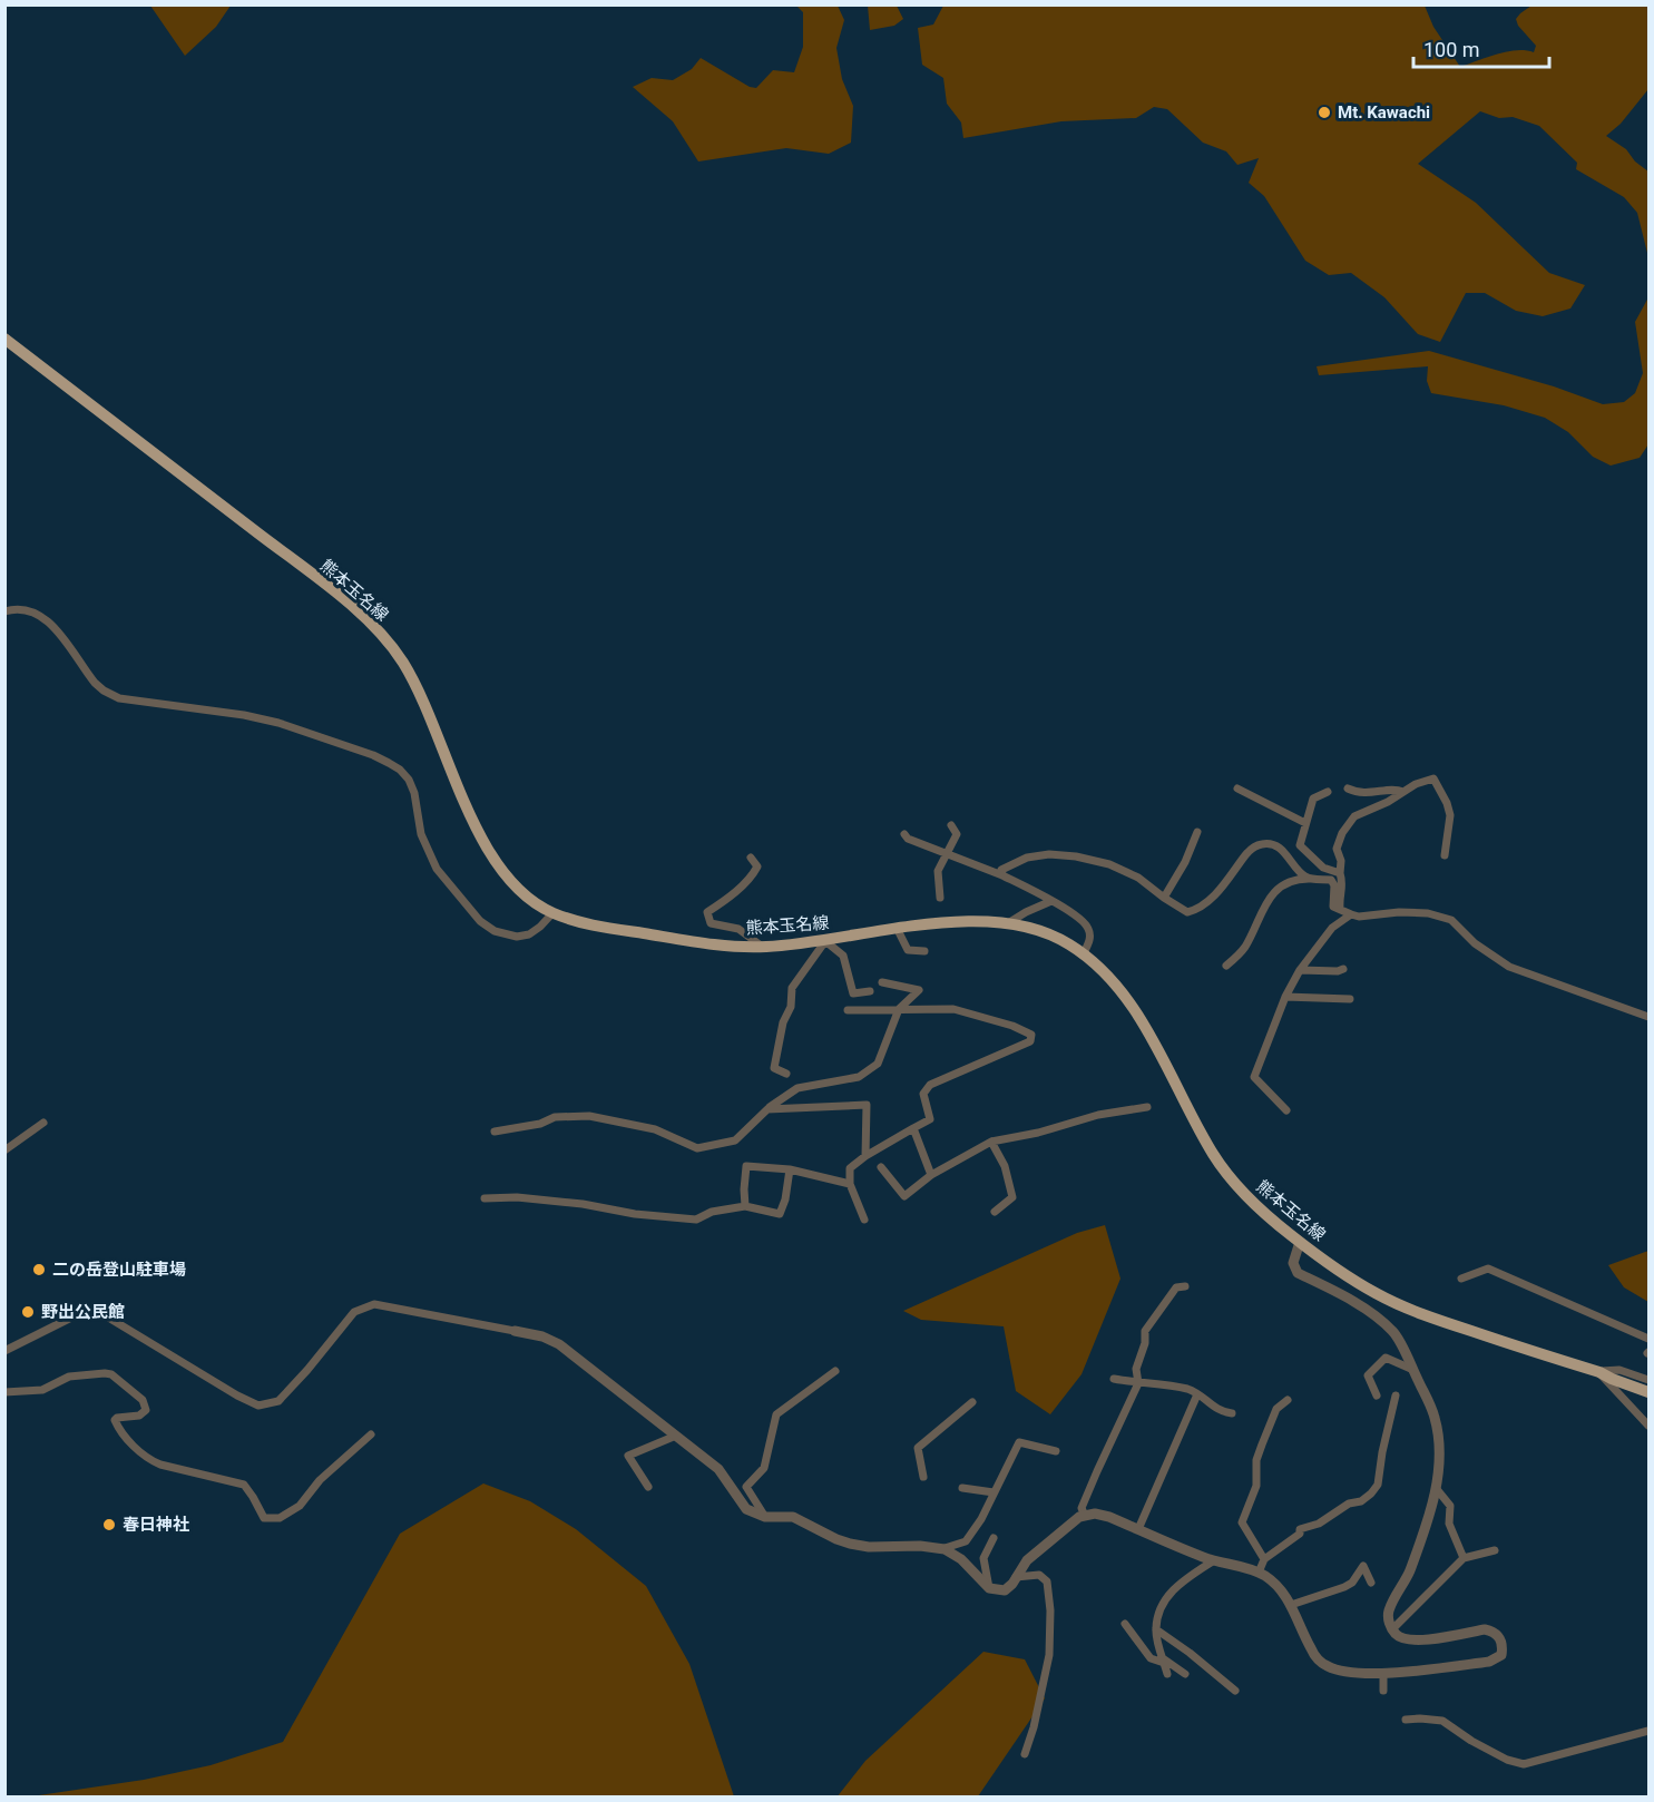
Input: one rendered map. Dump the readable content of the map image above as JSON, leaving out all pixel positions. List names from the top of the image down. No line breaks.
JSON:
{"streets":{"main road":["熊本玉名線"]},"places":["Mt. Kawachi","二の岳登山駐車場","野出公民館","春日神社"],"scale_bar":"100 m"}
